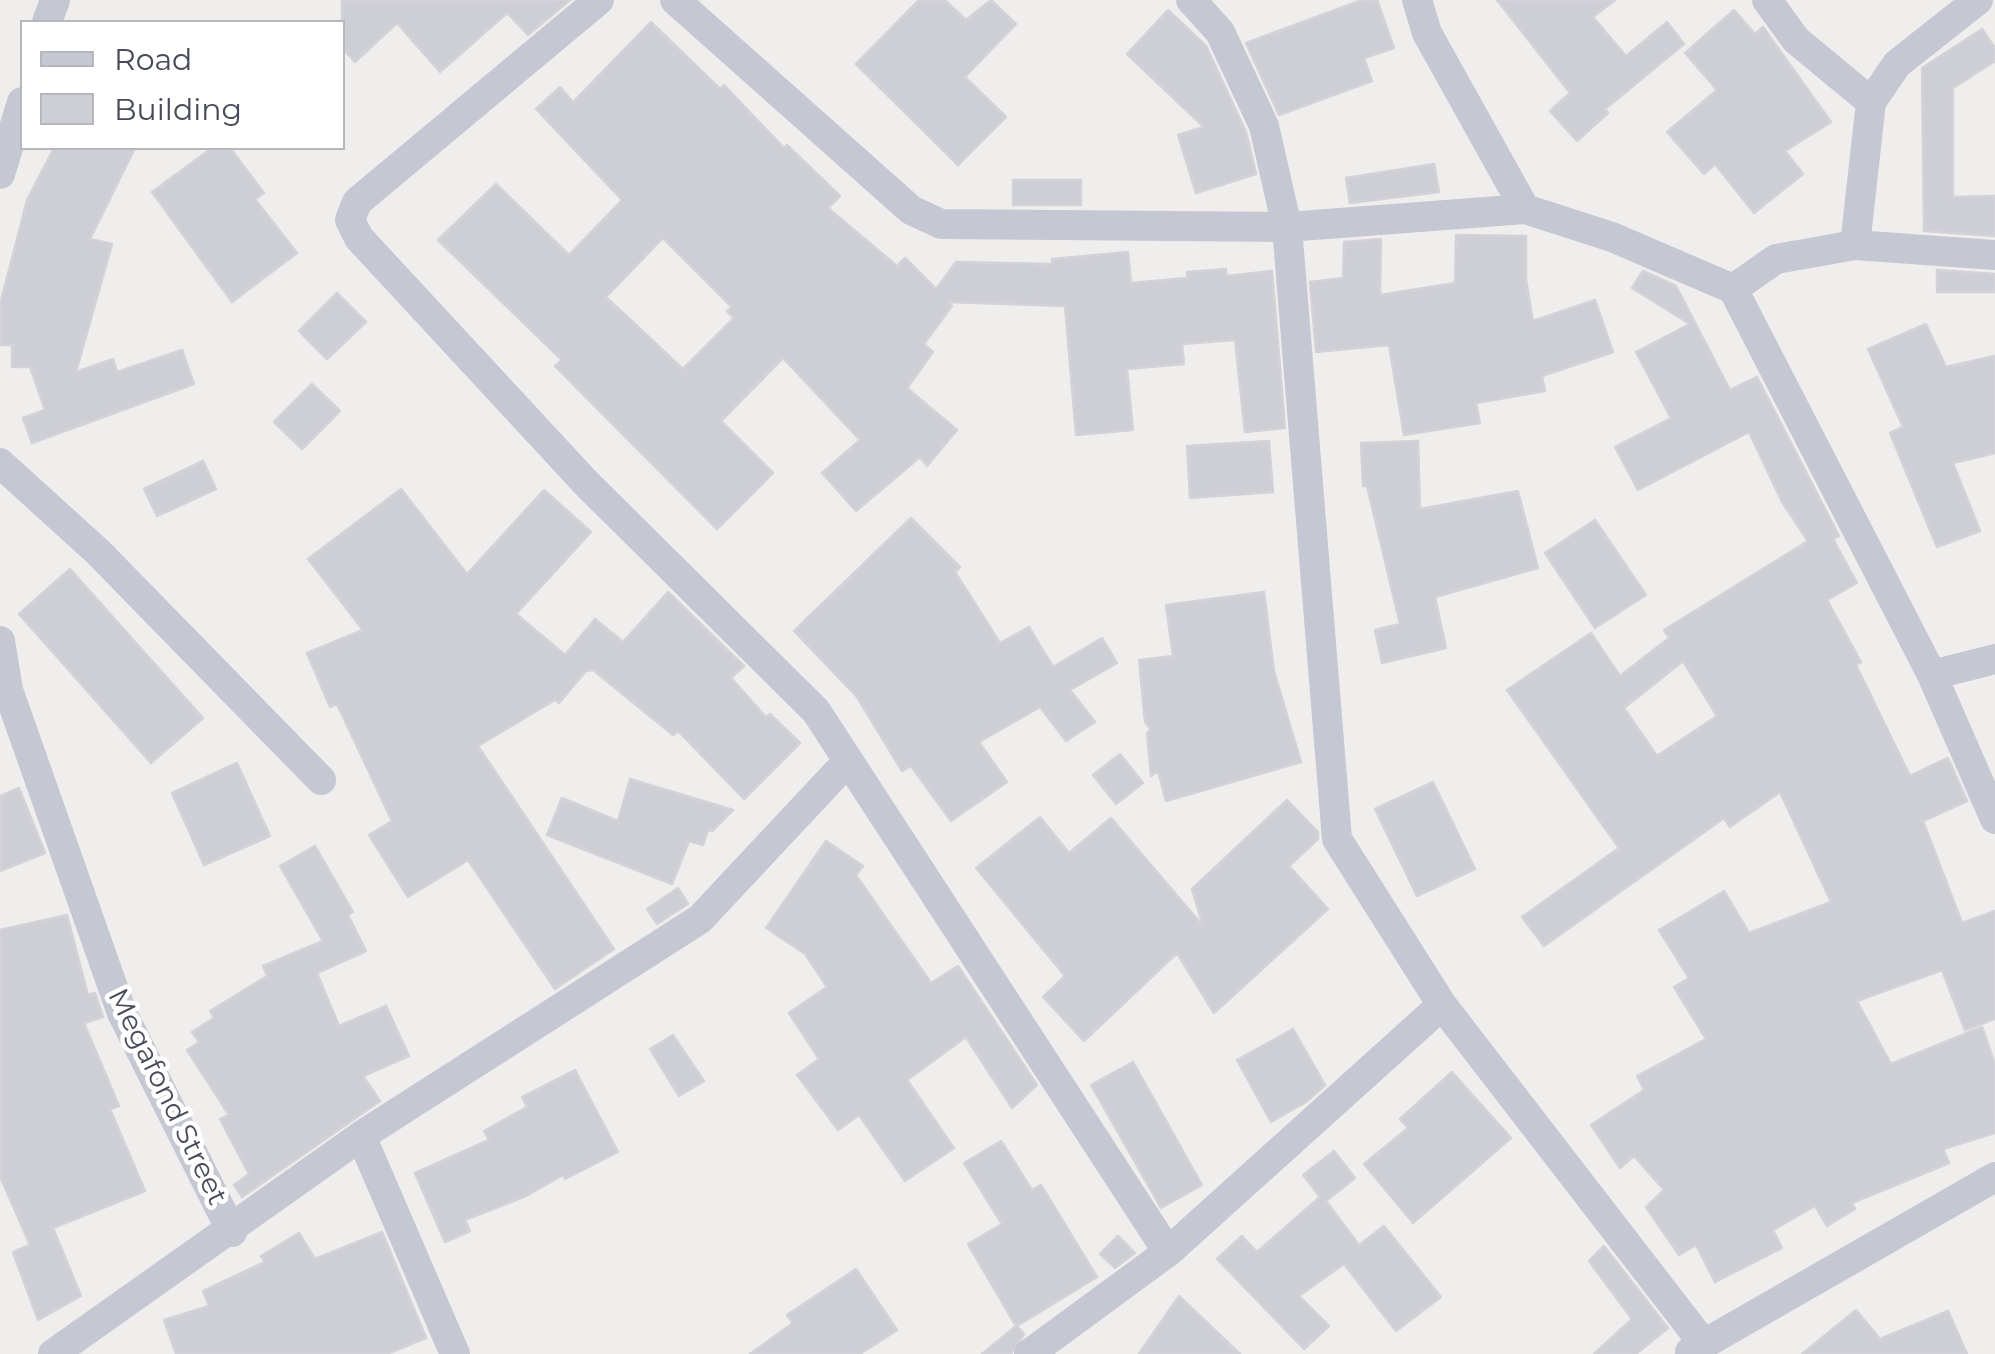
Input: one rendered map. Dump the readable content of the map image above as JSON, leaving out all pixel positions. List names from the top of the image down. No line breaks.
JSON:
{"streets":{"street":["Megafond Street"]},"legend":["Road","Building"]}
